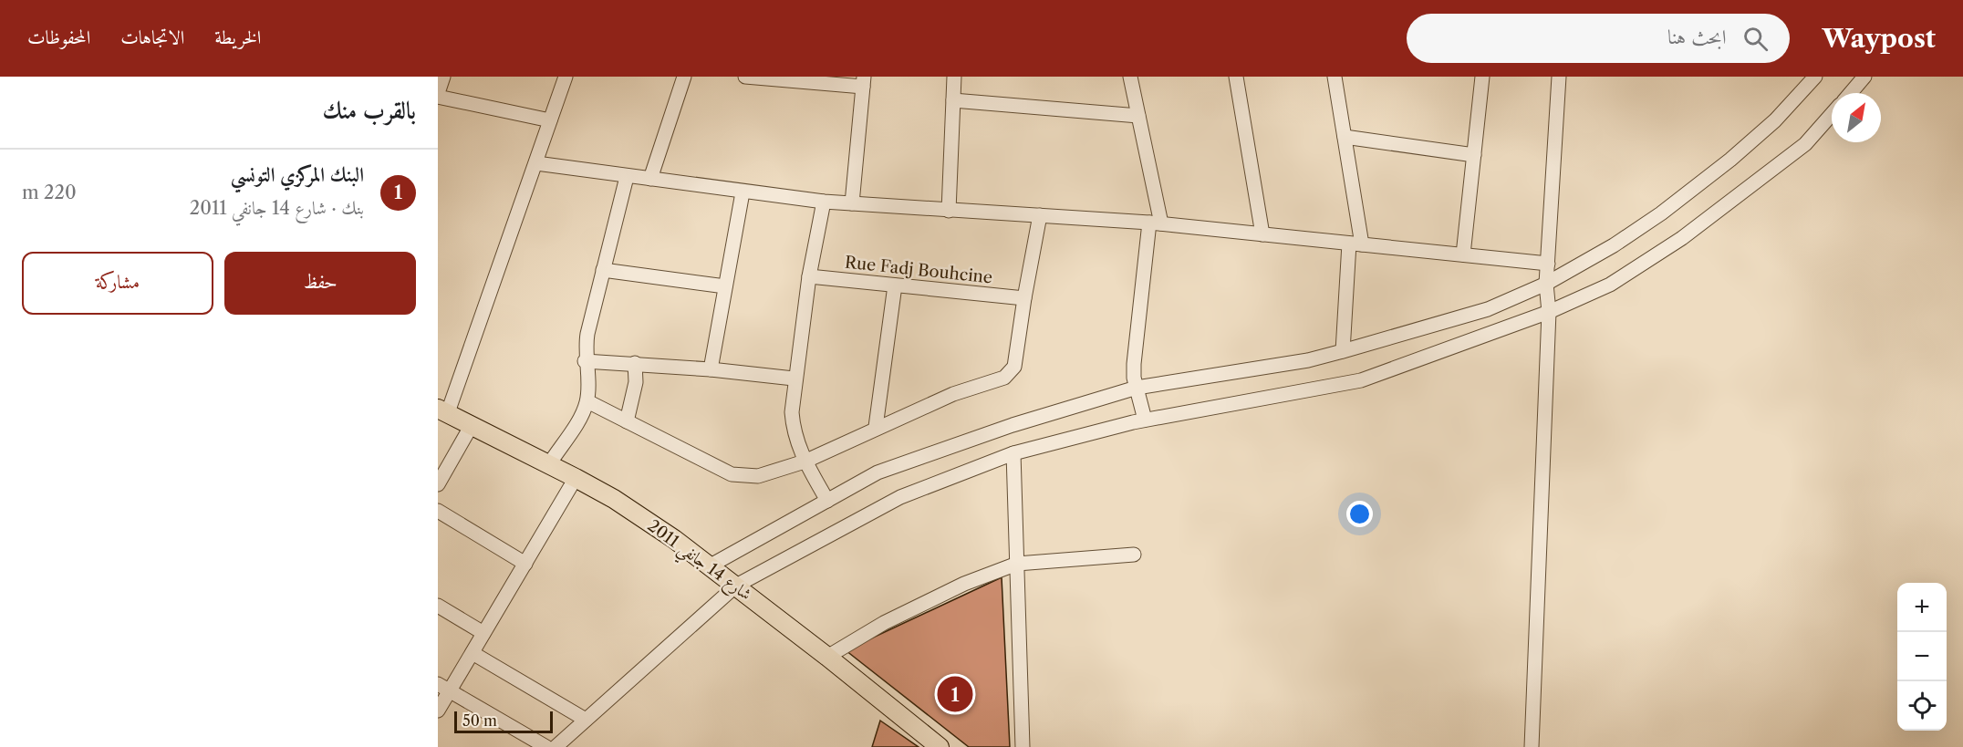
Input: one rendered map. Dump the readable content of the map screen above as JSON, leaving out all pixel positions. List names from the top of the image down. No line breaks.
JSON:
{"streets":{"main road":["شارع 14 جانفي 2011"],"street":["Rue Fadj Bouhcine"]},"scale_bar":"50 m","north":"top right","page":{"header":"Waypost","search":"ابحث هنا","nav":["الخريطة","الاتجاهات","المحفوظات"],"heading":"بالقرب منك","list":[{"mark":"1","name":"البنك المركزي التونسي","note":"بنك · شارع 14 جانفي 2011","value":"220 m"}],"buttons":["حفظ","مشاركة"],"map_buttons":["+","−"],"pins":"1","scale":"50 m"}}
